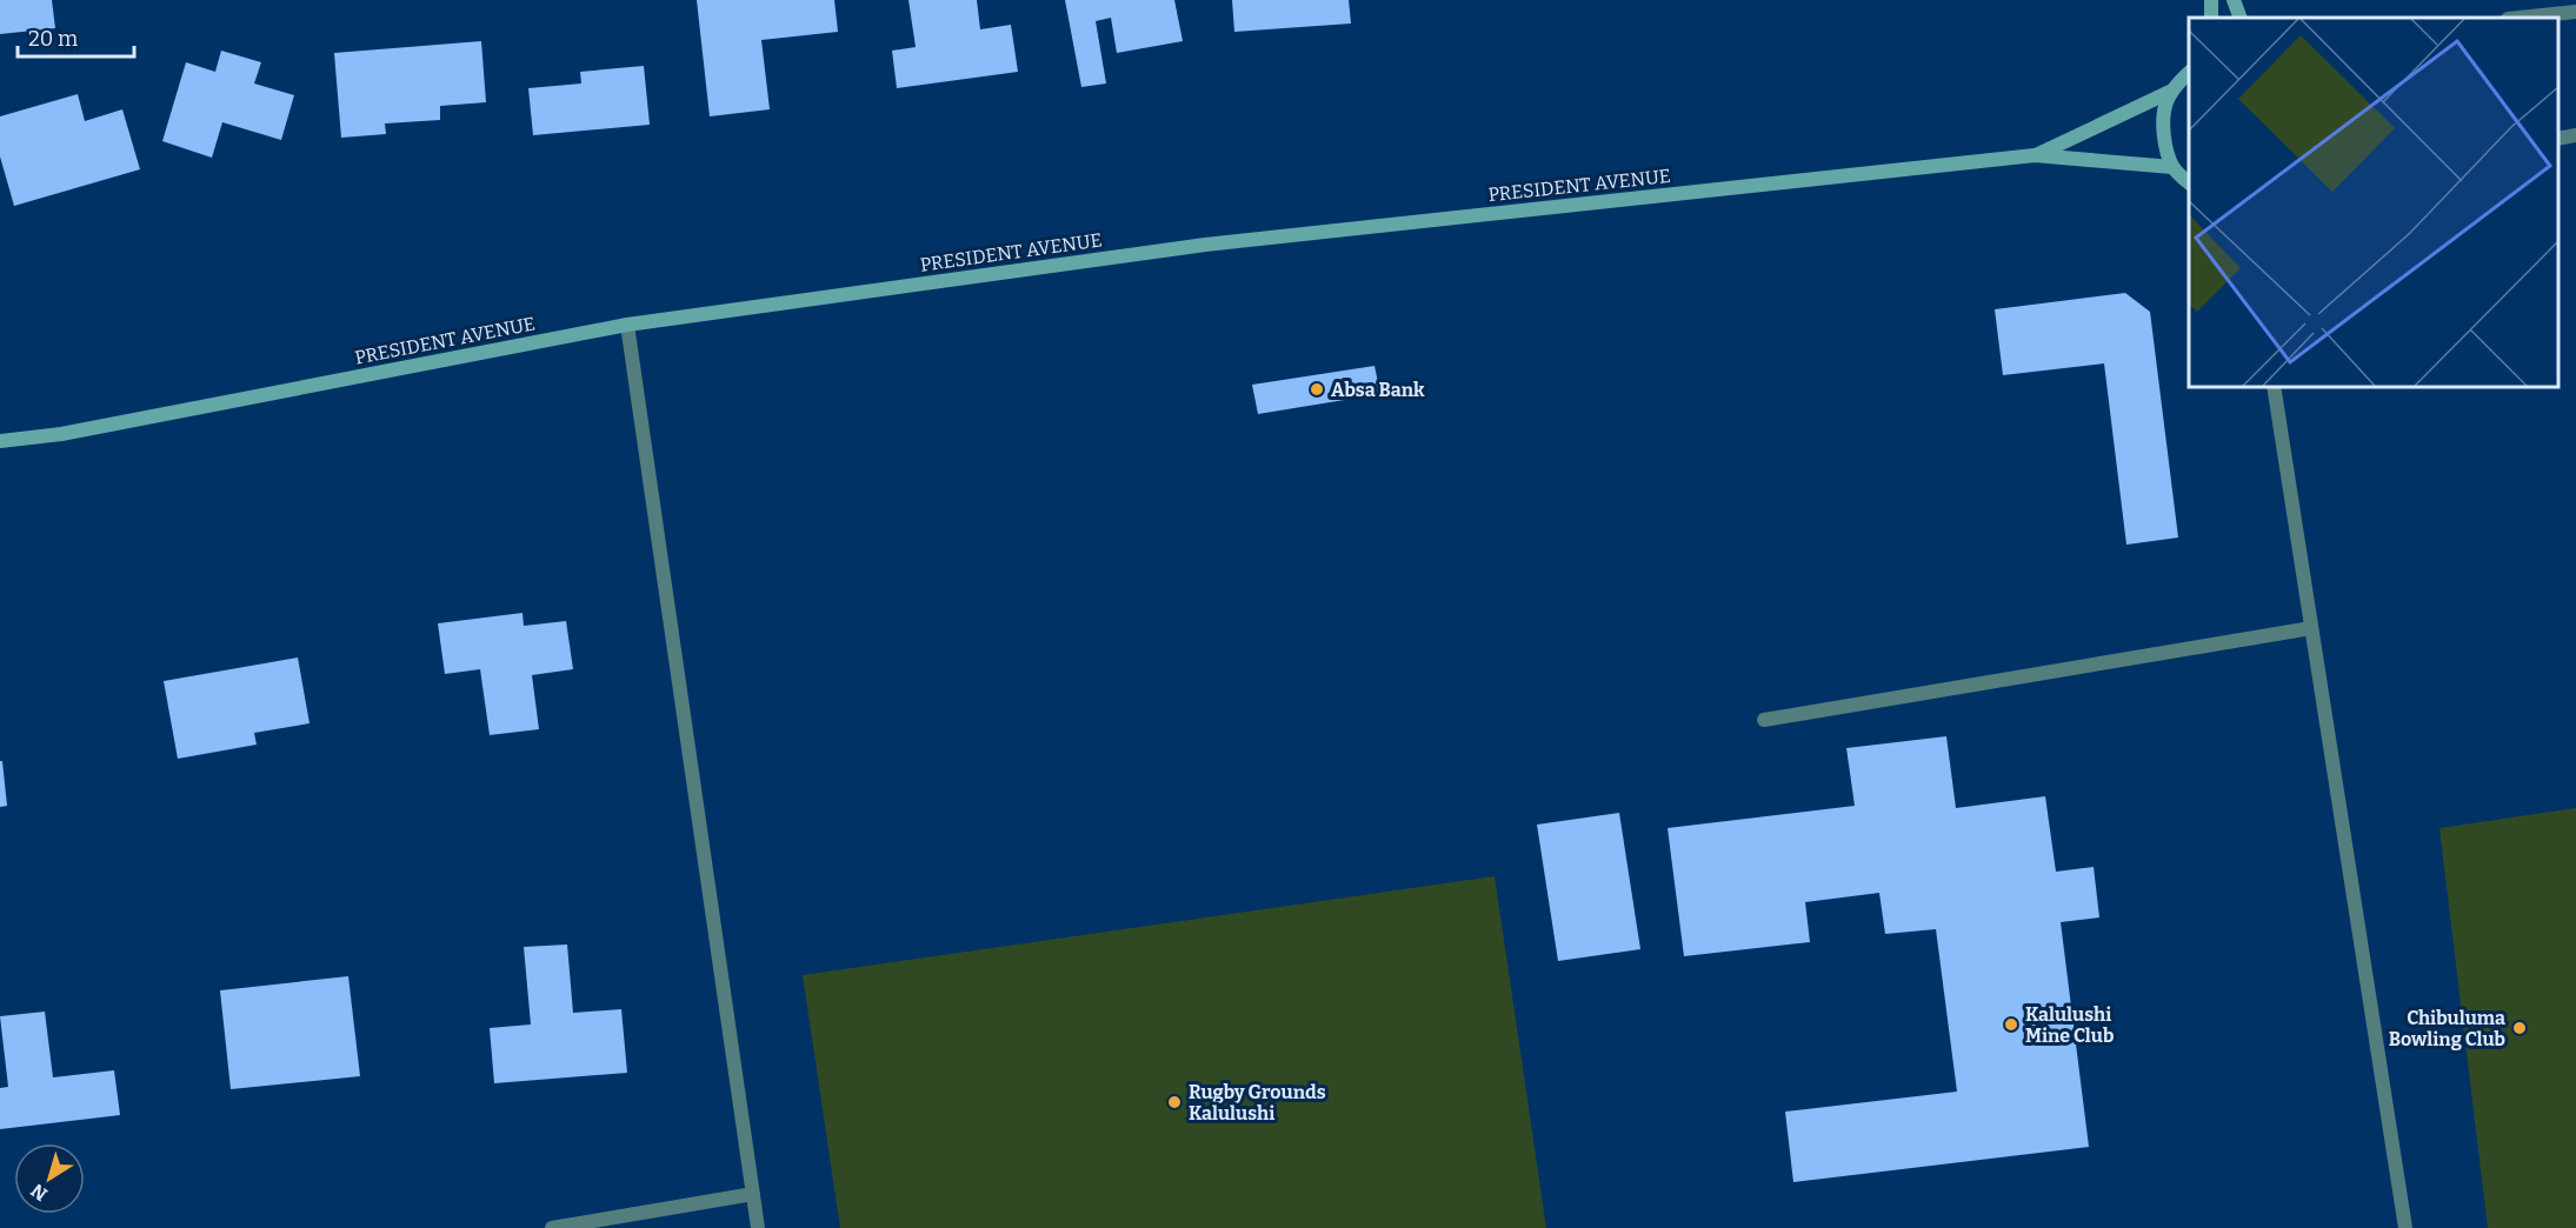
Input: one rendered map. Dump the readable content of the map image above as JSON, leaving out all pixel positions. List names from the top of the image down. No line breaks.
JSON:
{"streets":{"street":["PRESIDENT AVENUE"]},"places":["Absa Bank","Kalulushi Mine Club","Chibuluma Bowling Club","Rugby Grounds Kalulushi"],"scale_bar":"20 m","north":"bottom left"}
